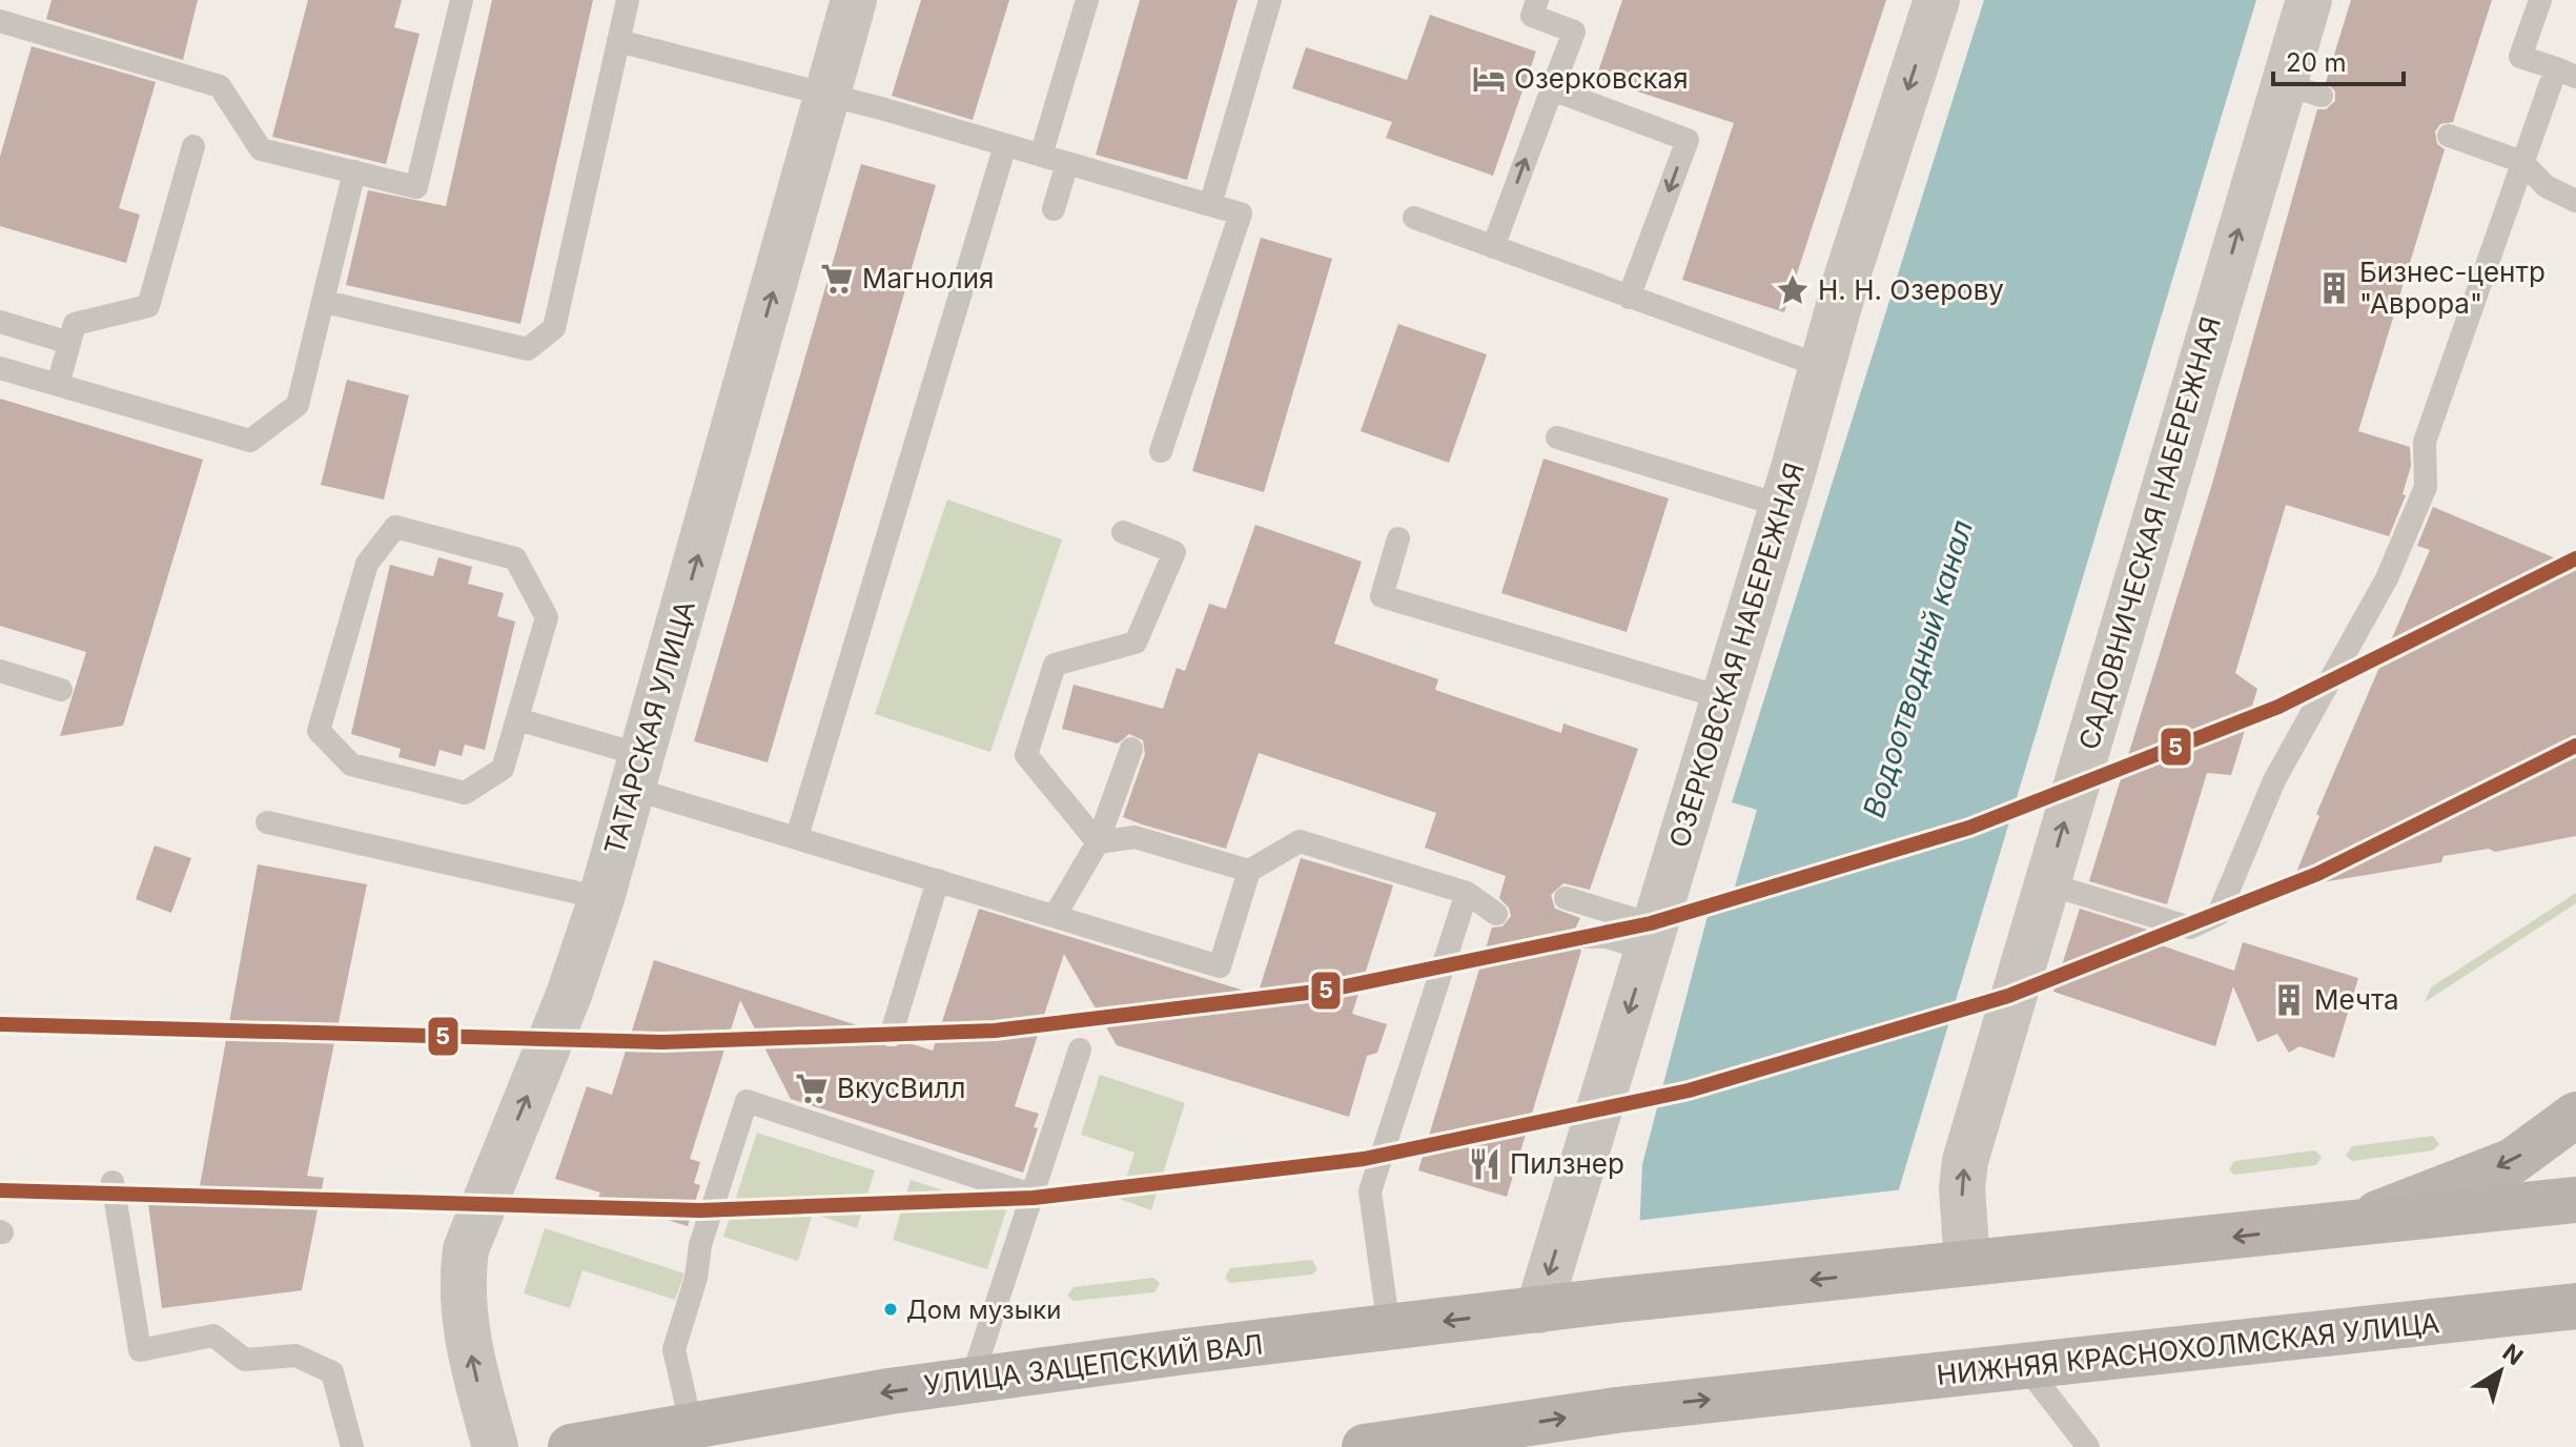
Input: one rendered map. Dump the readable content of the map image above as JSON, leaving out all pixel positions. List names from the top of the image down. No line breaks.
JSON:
{"streets":{"main road":["НИЖНЯЯ КРАСНОХОЛМСКАЯ УЛИЦА","УЛИЦА ЗАЦЕПСКИЙ ВАЛ"],"street":["САДОВНИЧЕСКАЯ НАБЕРЕЖНАЯ","ОЗЕРКОВСКАЯ НАБЕРЕЖНАЯ","ТАТАРСКАЯ УЛИЦА"]},"crossings":[["САДОВНИЧЕСКАЯ НАБЕРЕЖНАЯ","УЛИЦА ЗАЦЕПСКИЙ ВАЛ"],["ОЗЕРКОВСКАЯ НАБЕРЕЖНАЯ","УЛИЦА ЗАЦЕПСКИЙ ВАЛ"]],"one_way":["САДОВНИЧЕСКАЯ НАБЕРЕЖНАЯ","ОЗЕРКОВСКАЯ НАБЕРЕЖНАЯ","ТАТАРСКАЯ УЛИЦА","НИЖНЯЯ КРАСНОХОЛМСКАЯ УЛИЦА","УЛИЦА ЗАЦЕПСКИЙ ВАЛ"],"water":["Водоотводный канал"],"places":{"hotel":["Озерковская"],"supermarket":["Магнолия","ВкусВилл"],"building":["Бизнес-центр \"Аврора\"","Мечта"],"place":["Н. Н. Озерову"],"restaurant":["Пилзнер"],"other":["Дом музыки"]},"lines":["transit line 5"],"scale_bar":"20 m","north":"top right"}
